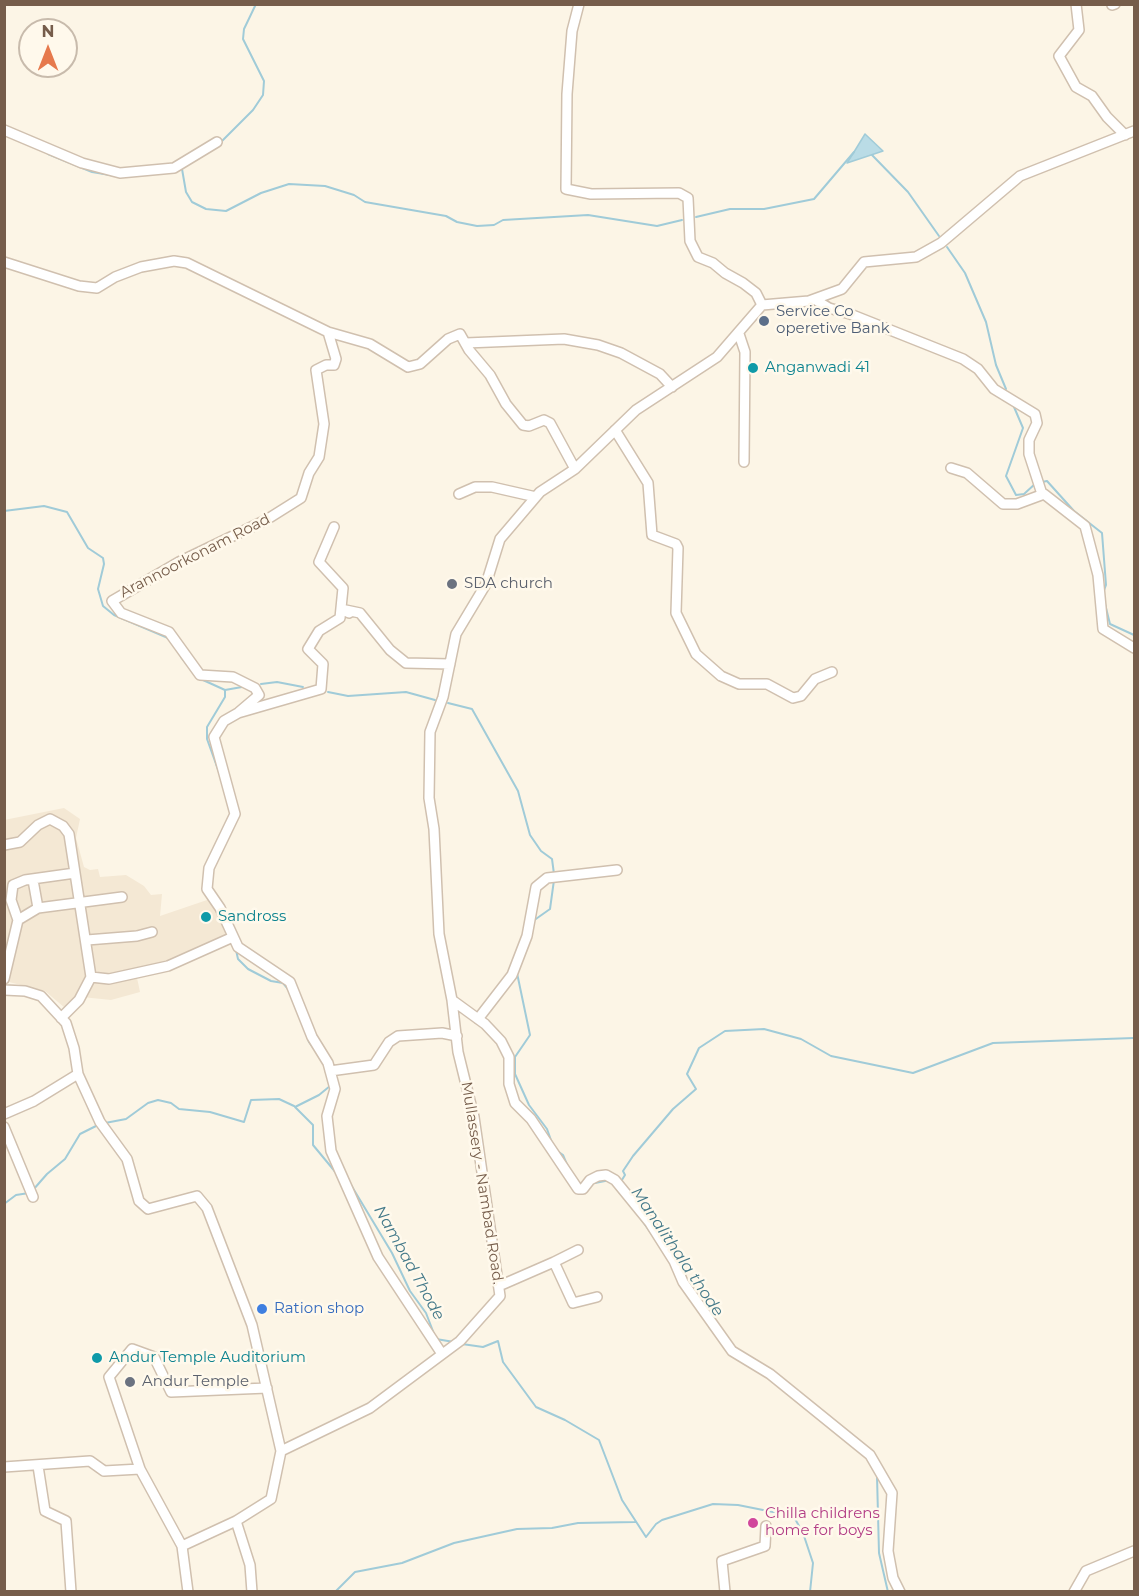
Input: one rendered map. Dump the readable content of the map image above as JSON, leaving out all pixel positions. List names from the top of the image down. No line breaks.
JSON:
{"streets":{"street":["Arannoorkonam Road","Mullassery - Nambad Road."]},"crossings":[["Arannoorkonam Road","Mullassery - Nambad Road."]],"water":["Manalithala thode","Nambad Thode"],"places":["Service Co operetive Bank","Anganwadi 41","SDA church","Sandross","Ration shop","Andur Temple Auditorium","Andur Temple","Chilla childrens home for boys"],"north":"top"}
